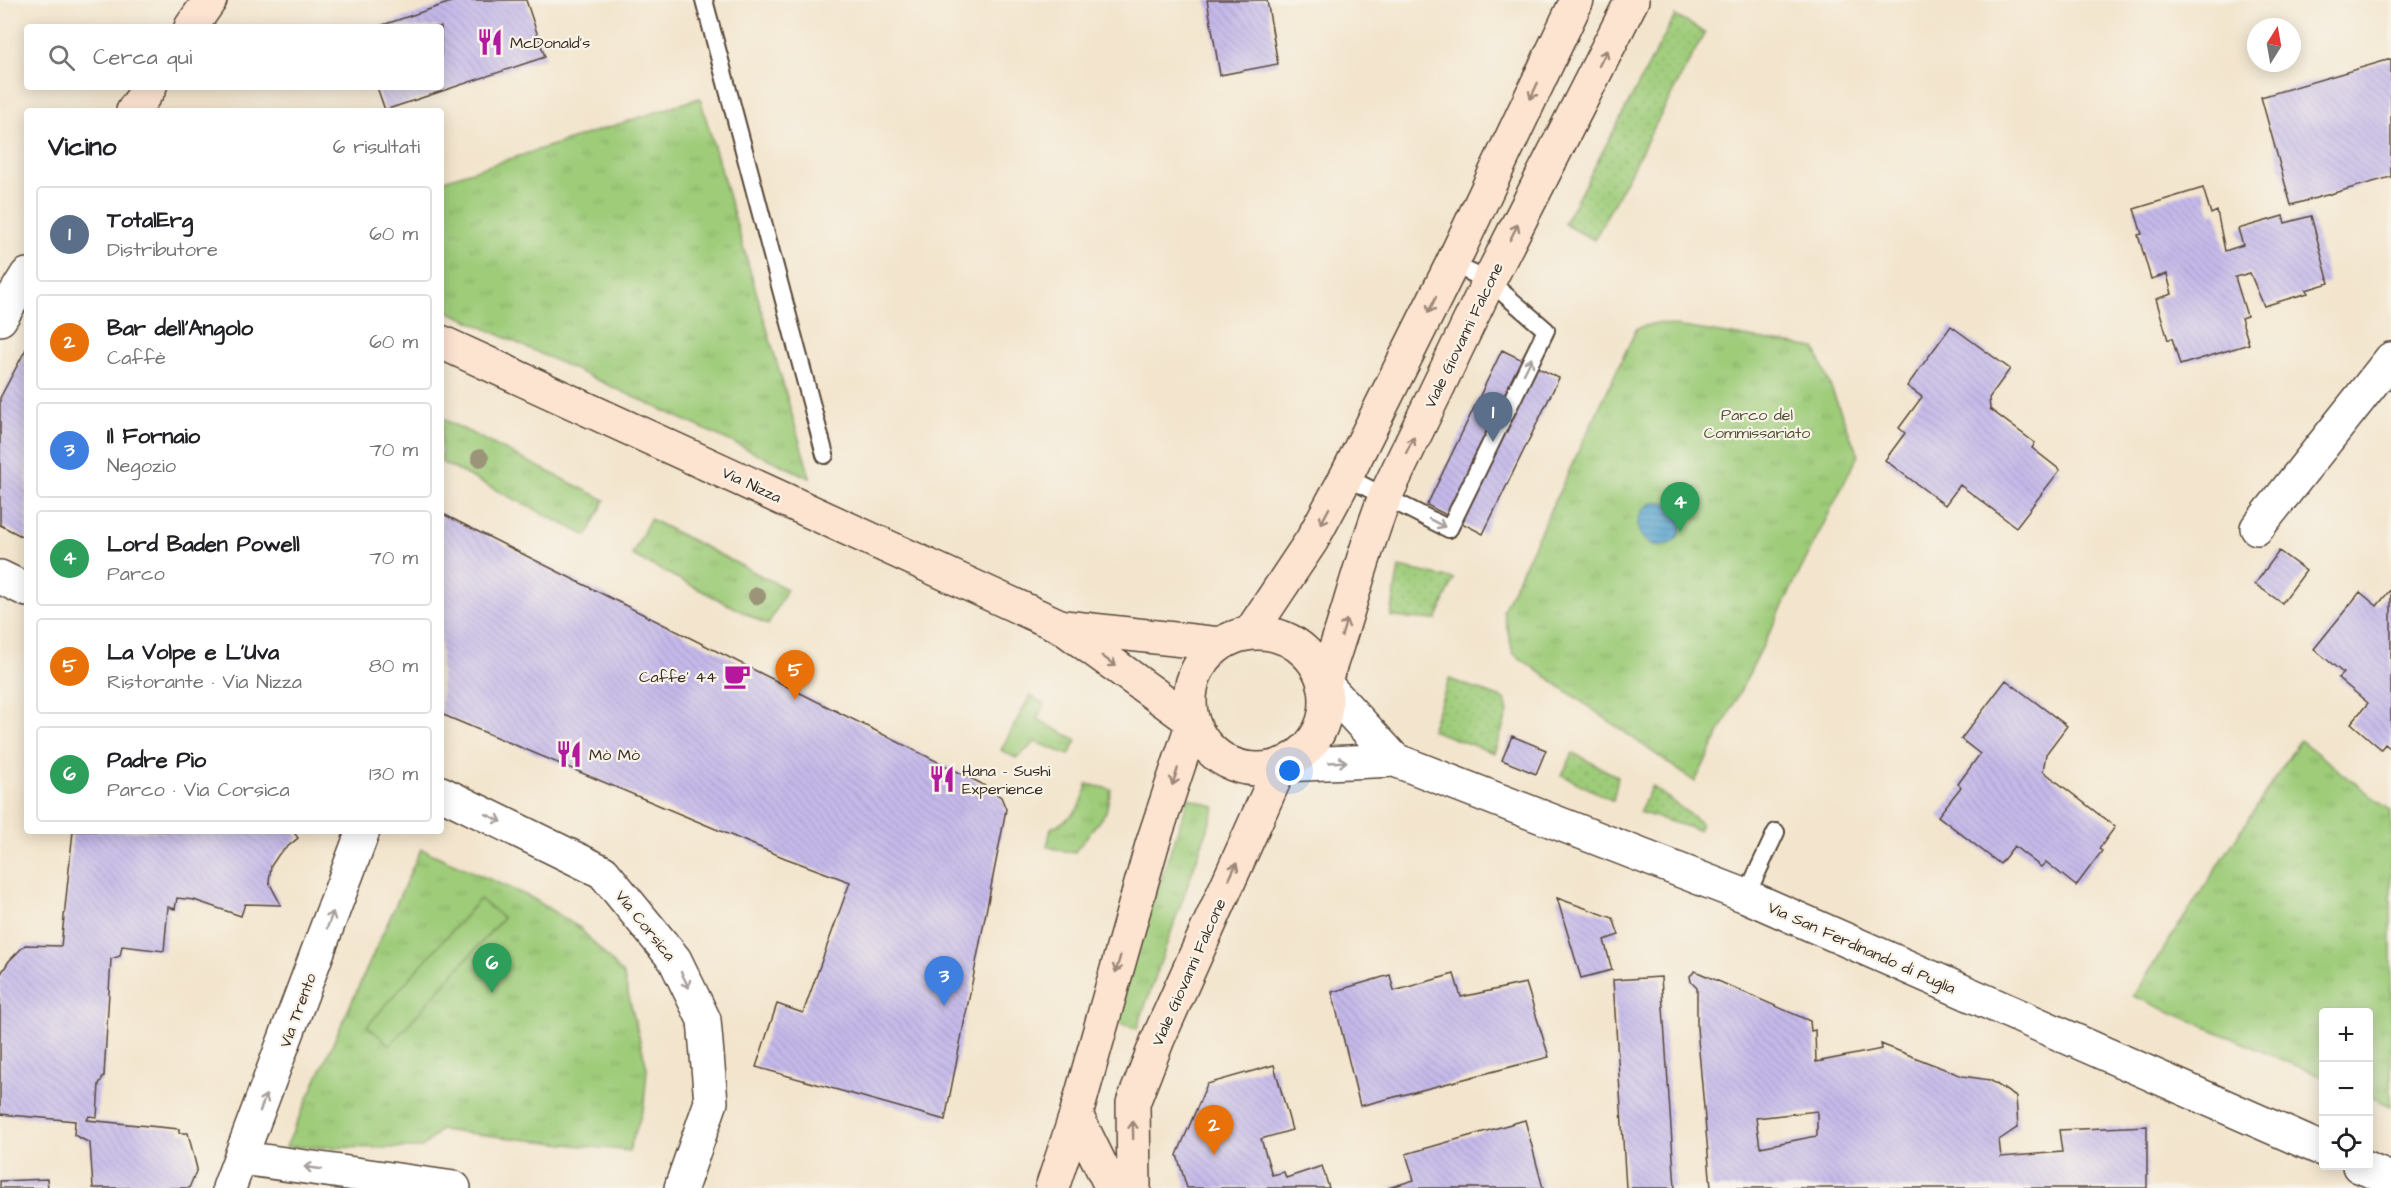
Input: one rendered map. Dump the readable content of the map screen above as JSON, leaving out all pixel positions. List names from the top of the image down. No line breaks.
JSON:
{"streets":{"main road":["Viale Giovanni Falcone","Via Nizza"],"street":["Via Corsica","Via San Ferdinando di Puglia","Via Trento"]},"crossings":[["Viale Giovanni Falcone","Via Nizza"],["Viale Giovanni Falcone","Via San Ferdinando di Puglia"],["Via Nizza","Via San Ferdinando di Puglia"]],"one_way":["Via Corsica","Via Trento"],"parks":["Parco del Commissariato"],"places":{"restaurant":["McDonald's","Mò Mò","Hana - Sushi Experience"],"cafe":["Caffe' 44"]},"north":"top","page":{"search":"Cerca qui","heading":["Vicino","6 risultati"],"list":[{"mark":"1","name":"TotalErg","note":"Distributore","value":"60 m"},{"mark":"2","name":"Bar dell'Angolo","note":"Caffè","value":"60 m"},{"mark":"3","name":"Il Fornaio","note":"Negozio","value":"70 m"},{"mark":"4","name":"Lord Baden Powell","note":"Parco","value":"70 m"},{"mark":"5","name":"La Volpe e L'Uva","note":"Ristorante · Via Nizza","value":"80 m"},{"mark":"6","name":"Padre Pio","note":"Parco · Via Corsica","value":"130 m"}],"pins":["1","4","5","6","3","2"],"map_buttons":["+","−"]}}
